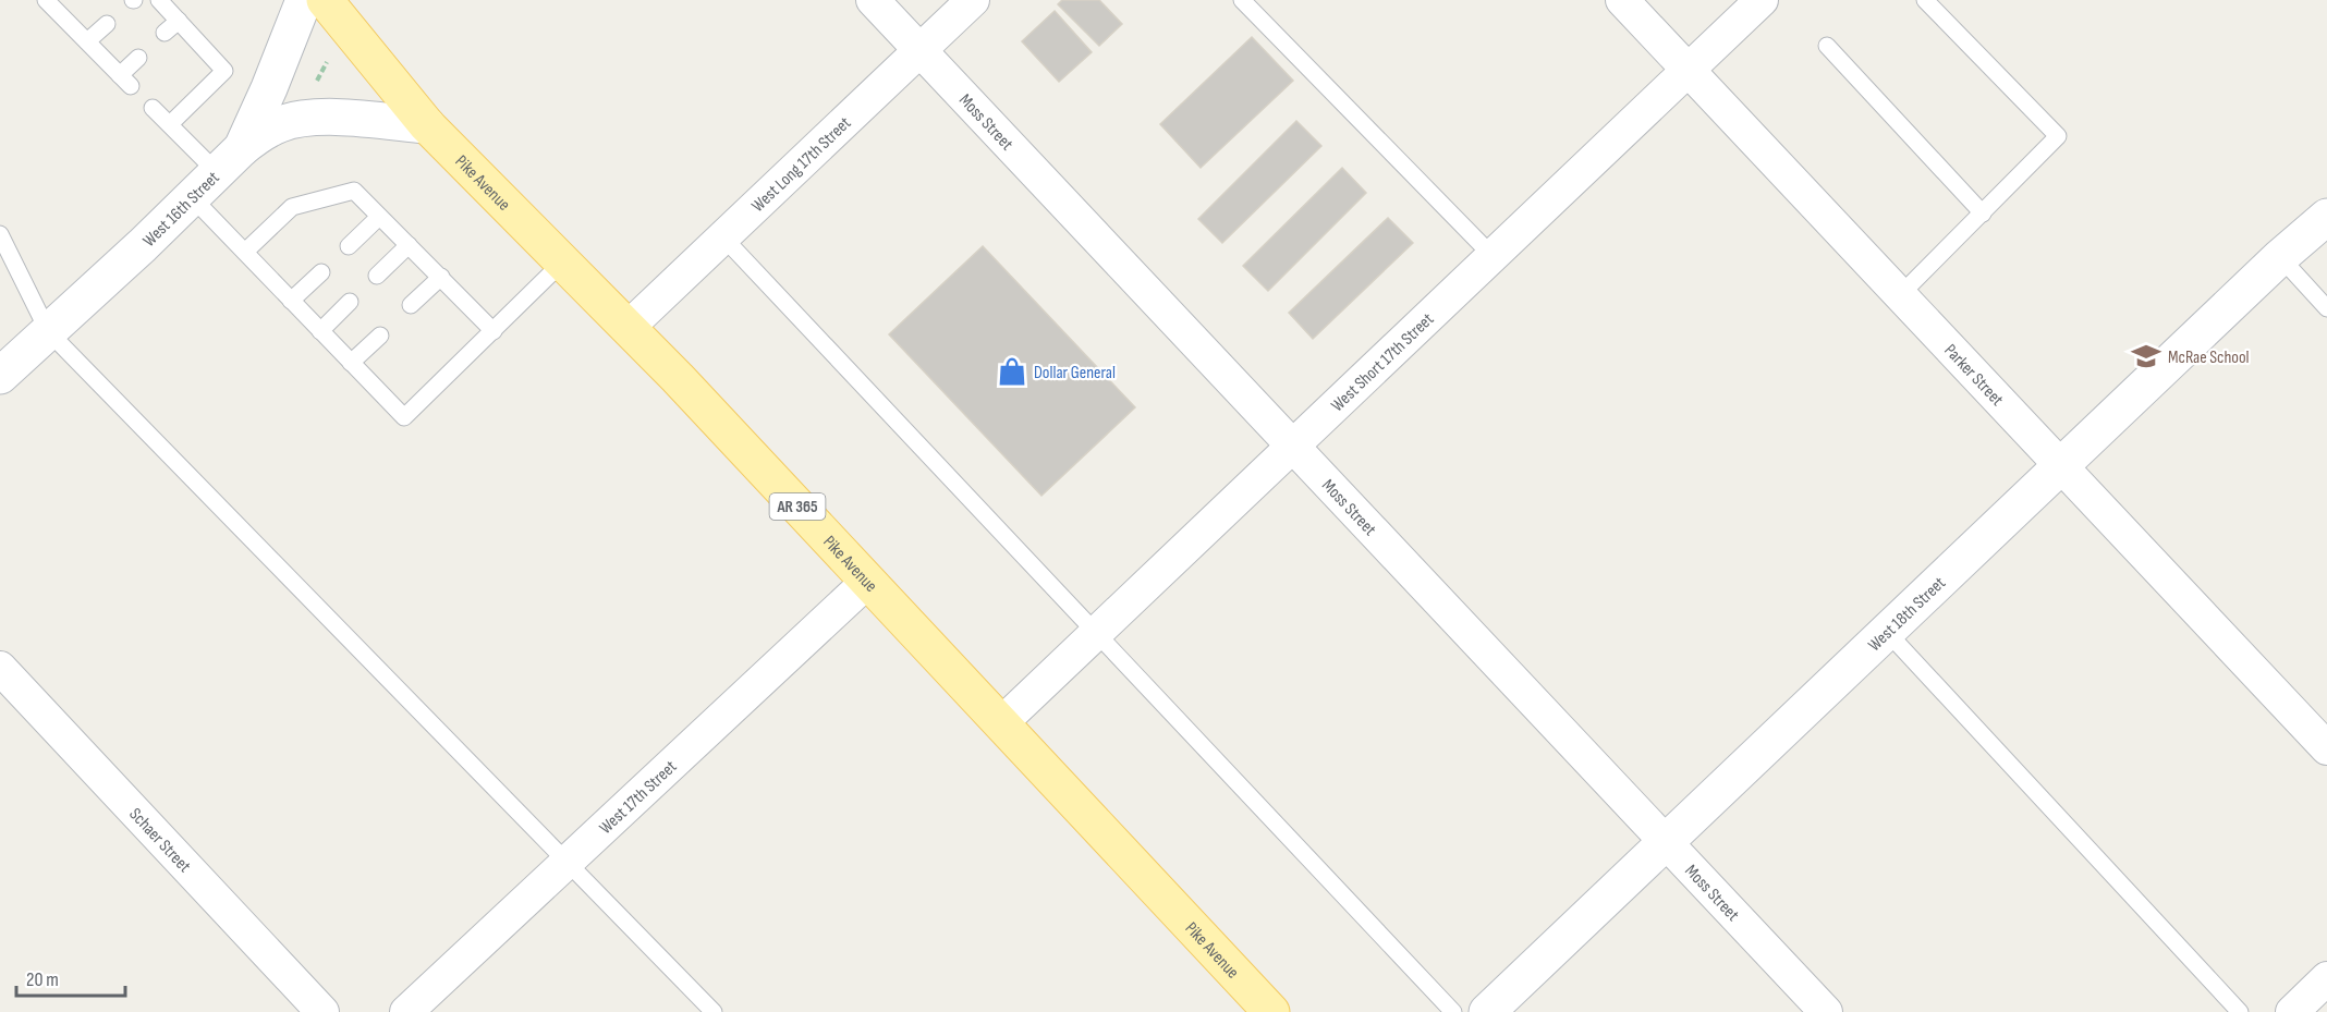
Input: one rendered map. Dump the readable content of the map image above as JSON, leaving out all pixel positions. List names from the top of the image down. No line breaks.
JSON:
{"streets":{"main road":["Pike Avenue","AR 365"],"street":["Moss Street","West Long 17th Street","West 16th Street","West Short 17th Street","Parker Street","West 18th Street","West 17th Street","Schaer Street"]},"crossings":[["Moss Street","West Long 17th Street"],["Moss Street","West Short 17th Street"],["Moss Street","West 18th Street"],["West Long 17th Street","Pike Avenue"],["Pike Avenue","West Short 17th Street"],["Pike Avenue","West 17th Street"],["West Short 17th Street","Parker Street"],["Parker Street","West 18th Street"]],"places":{"school or university":["McRae School"],"shop":["Dollar General"]},"scale_bar":"20 m"}
